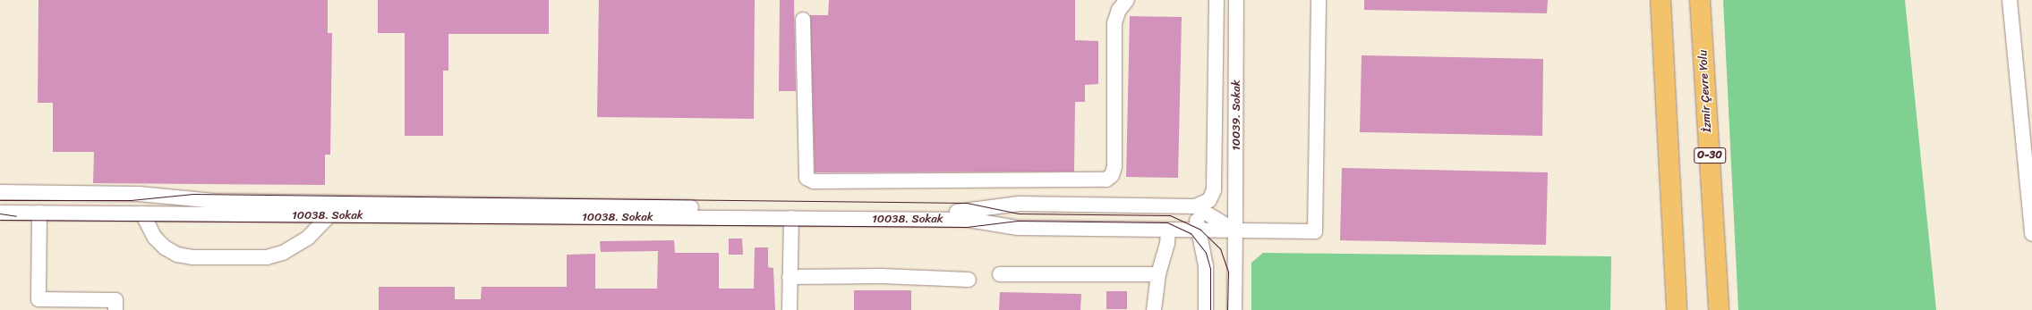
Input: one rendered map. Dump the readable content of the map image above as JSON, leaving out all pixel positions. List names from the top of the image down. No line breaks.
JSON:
{"streets":{"highway":["İzmir Çevre Yolu","O-30"],"street":["10039. Sokak","10038. Sokak"]},"crossings":[["10039. Sokak","10038. Sokak"]]}
